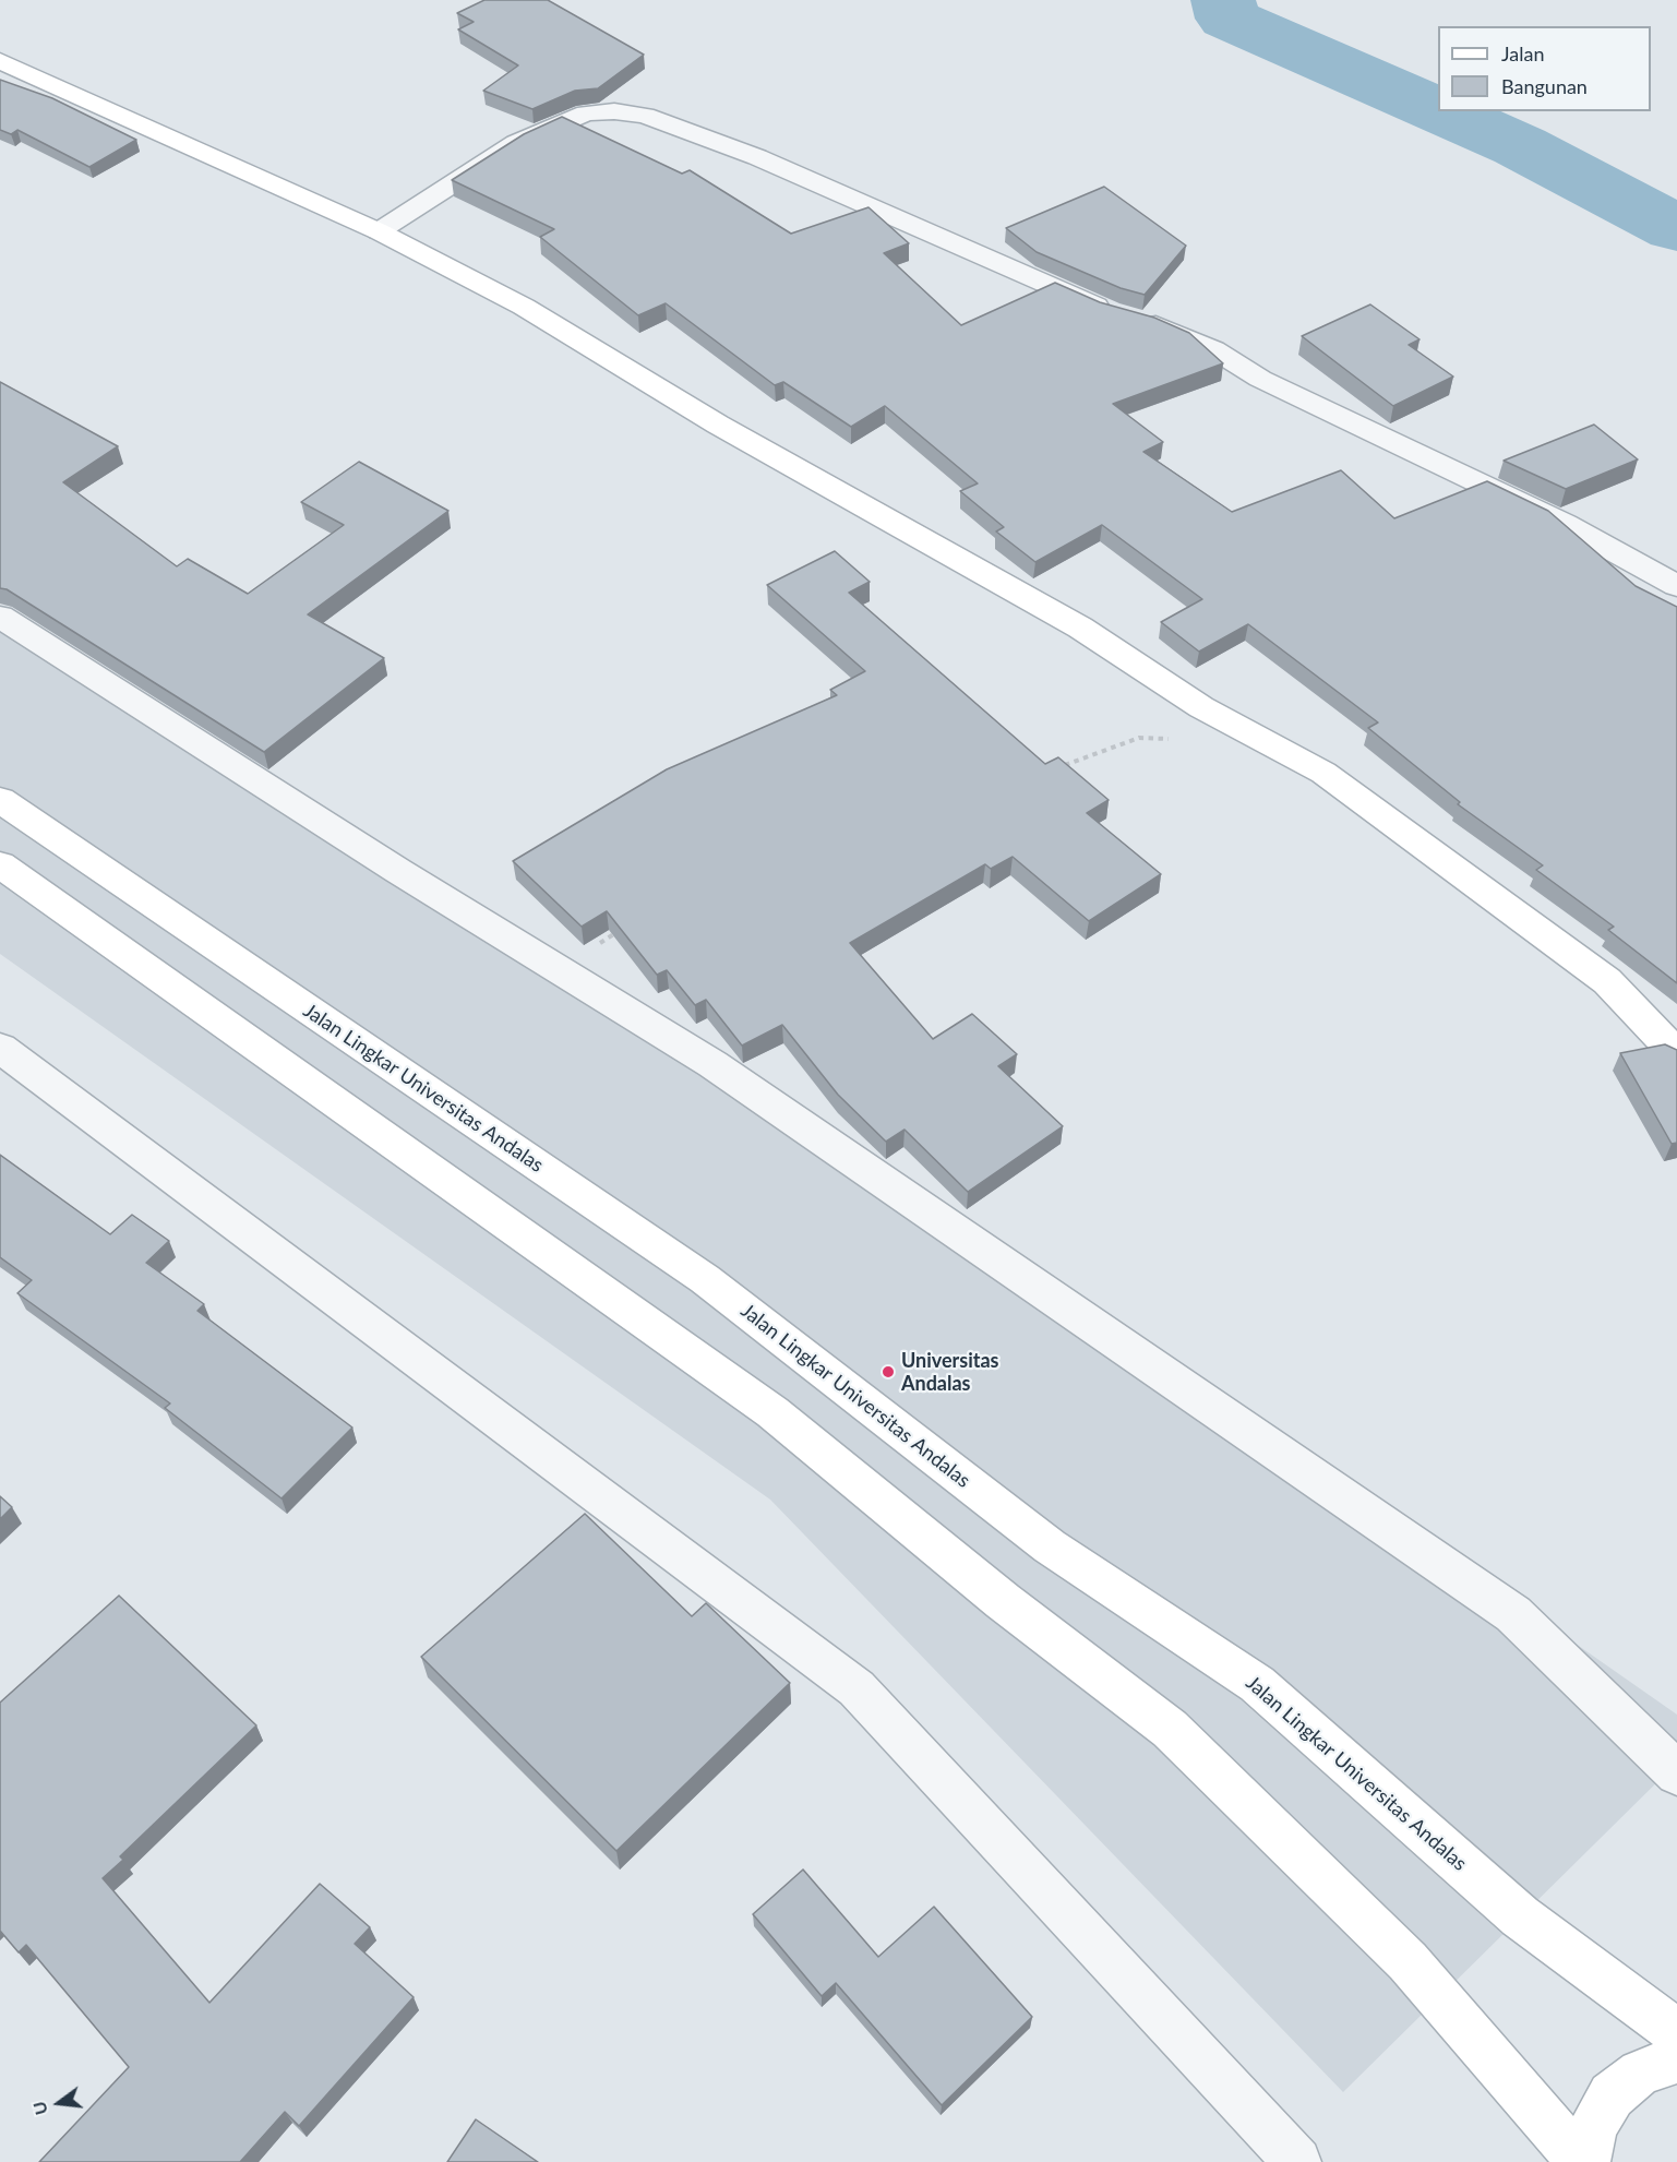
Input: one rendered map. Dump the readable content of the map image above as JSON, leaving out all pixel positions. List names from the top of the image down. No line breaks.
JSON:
{"streets":{"street":["Jalan Lingkar Universitas Andalas"]},"places":["Universitas Andalas"],"legend":["Jalan","Bangunan"],"north":"left"}
